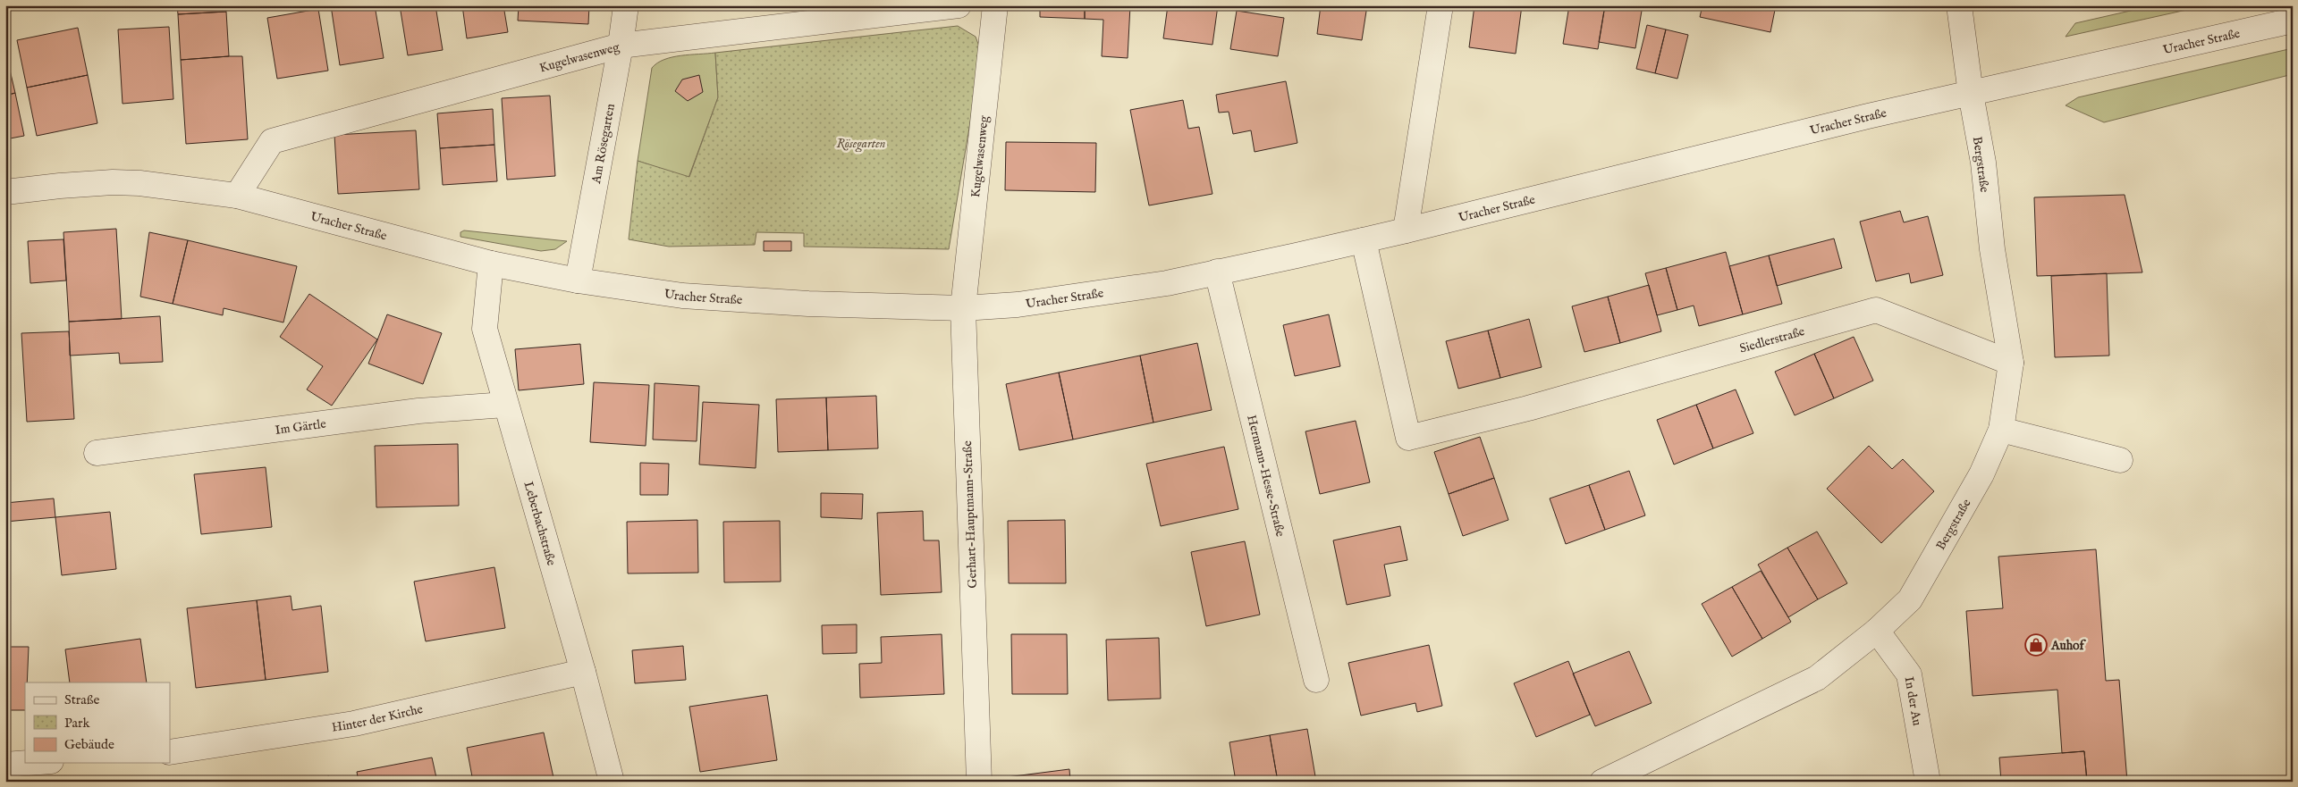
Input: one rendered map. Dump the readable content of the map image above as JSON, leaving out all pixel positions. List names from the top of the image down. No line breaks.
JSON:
{"streets":{"street":["Uracher Straße","Kugelwasenweg","Am Rösegarten","Bergstraße","Siedlerstraße","Im Gärtle","Hermann-Hesse-Straße","Gerhart-Hauptmann-Straße","Leberbachstraße","In der Au","Hinter der Kirche"]},"crossings":[["Uracher Straße","Kugelwasenweg"],["Uracher Straße","Am Rösegarten"],["Uracher Straße","Bergstraße"],["Uracher Straße","Siedlerstraße"],["Uracher Straße","Hermann-Hesse-Straße"],["Uracher Straße","Gerhart-Hauptmann-Straße"],["Uracher Straße","Leberbachstraße"],["Kugelwasenweg","Am Rösegarten"],["Kugelwasenweg","Gerhart-Hauptmann-Straße"],["Bergstraße","Siedlerstraße"],["Bergstraße","In der Au"],["Im Gärtle","Leberbachstraße"],["Leberbachstraße","Hinter der Kirche"]],"parks":["Rösegarten"],"places":{"shop":["Auhof"]},"legend":["Straße","Park","Gebäude"]}
